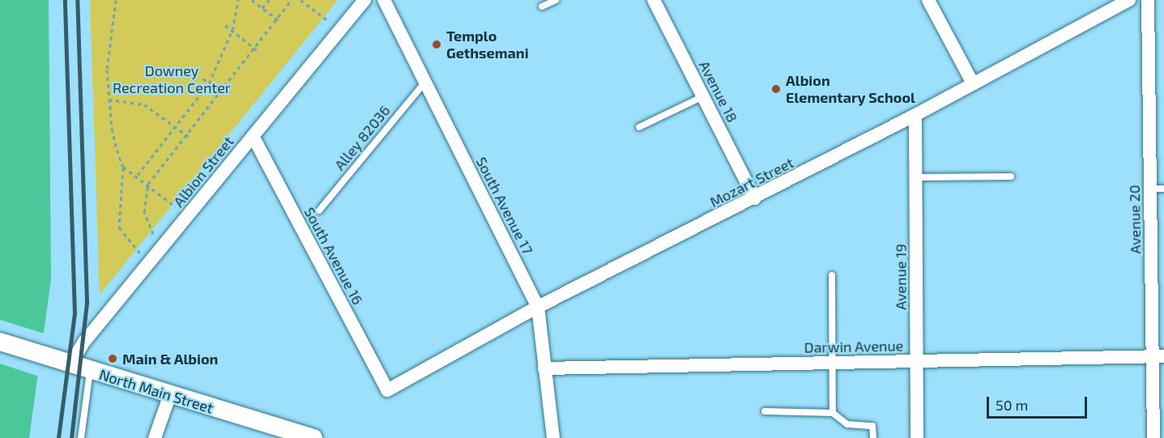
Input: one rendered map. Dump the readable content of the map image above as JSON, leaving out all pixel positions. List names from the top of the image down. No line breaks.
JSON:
{"streets":{"main road":["North Main Street"],"street":["Avenue 18","Albion Street","Mozart Street","South Avenue 17","Avenue 20","South Avenue 16","Avenue 19","Darwin Avenue"],"lane":["Alley 82036"]},"crossings":[["Avenue 18","Mozart Street"],["Alley 82036","South Avenue 17"],["Albion Street","South Avenue 16"],["Albion Street","North Main Street"],["Mozart Street","South Avenue 17"],["Mozart Street","South Avenue 16"],["Mozart Street","Avenue 19"],["South Avenue 17","Darwin Avenue"],["Avenue 20","Darwin Avenue"],["Avenue 19","Darwin Avenue"]],"parks":["Downey Recreation Center"],"places":["Templo Gethsemani","Albion Elementary School","Main & Albion"],"scale_bar":"50 m"}
